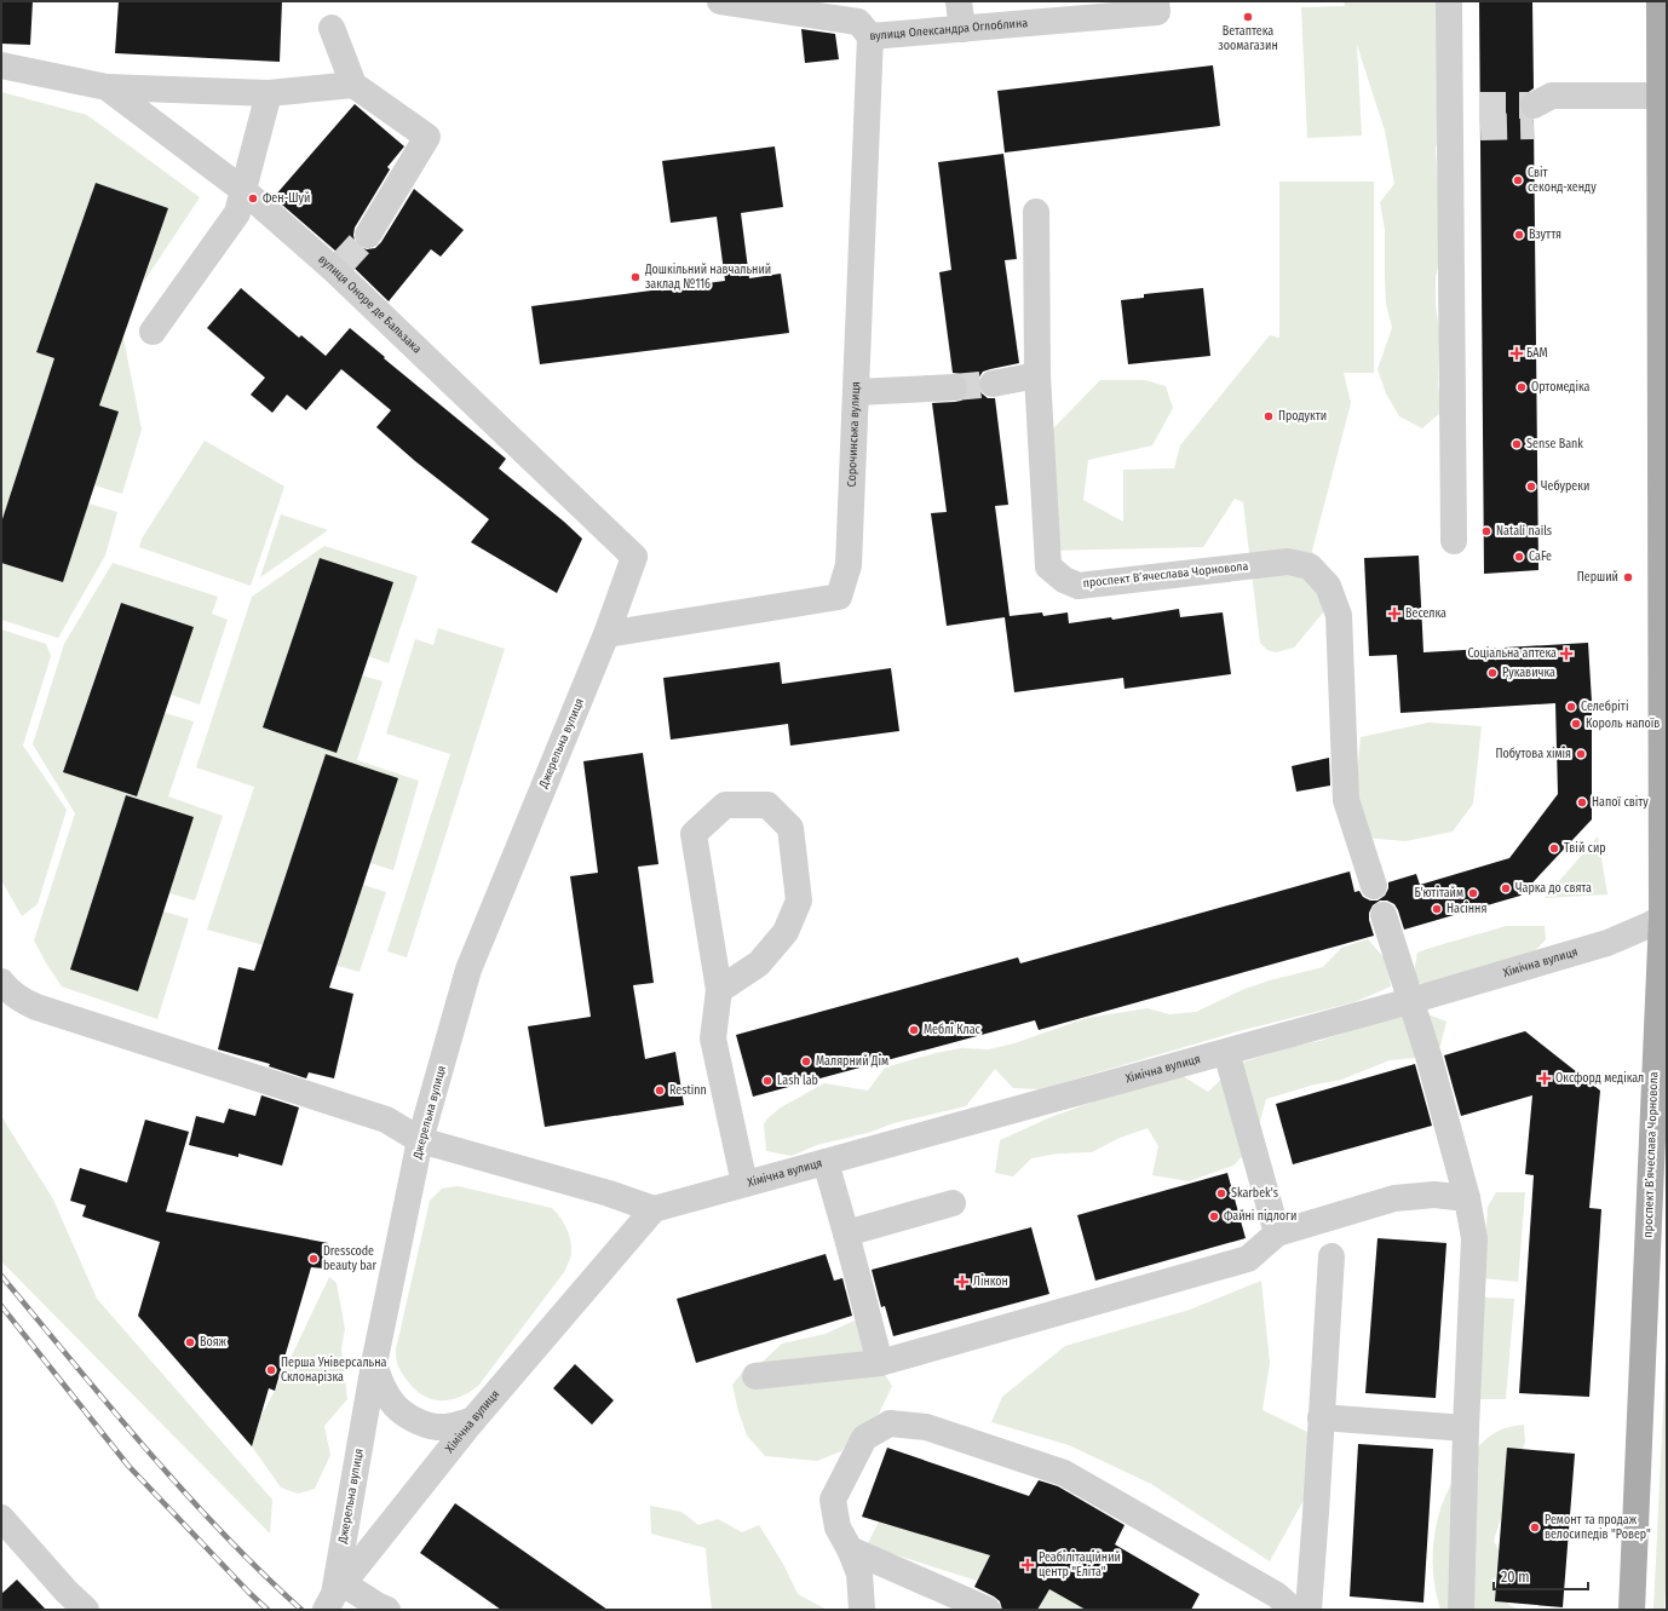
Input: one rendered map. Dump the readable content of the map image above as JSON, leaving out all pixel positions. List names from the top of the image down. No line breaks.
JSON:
{"streets":{"main road":["проспект Вʼячеслава Чорновола"],"street":["вулиця Олександра Оглоблина","вулиця Оноре де Бальзака","Сорочинська вулиця","Джерельна вулиця","Хімічна вулиця"]},"crossings":[["вулиця Олександра Оглоблина","Сорочинська вулиця"],["вулиця Оноре де Бальзака","Сорочинська вулиця"],["вулиця Оноре де Бальзака","Джерельна вулиця"],["Сорочинська вулиця","Джерельна вулиця"],["проспект Вʼячеслава Чорновола","Хімічна вулиця"],["Джерельна вулиця","Хімічна вулиця"]],"places":{"other":["Ветаптека зоомагазин","Світ секонд-хенду","Фен-Шуй","Взуття","Дошкільний навчальний заклад №116","Ортомедіка","Продукти","Sense Bank","Чебуреки","Natali nails","CaFe","Перший","Рукавичка","Селебріті","Король напоїв","Побутова хімія","Напої світу","Твій сир","Чарка до свята","Б'ютітайм","Насіння","Меблі Клас","Малярний Дім","Lash lab","Restinn","Skarbek's","Файні підлоги","Dresscode beauty bar","Вояж","Перша Універсальна Склонарізка","Ремонт та продаж велосипедів \"Ровер\""],"health":["БАМ","Веселка","Соціальна аптека","Оксфорд медікал","Лінкон","Реабілітаційний центр \"Еліта\""]},"scale_bar":"20 m"}
